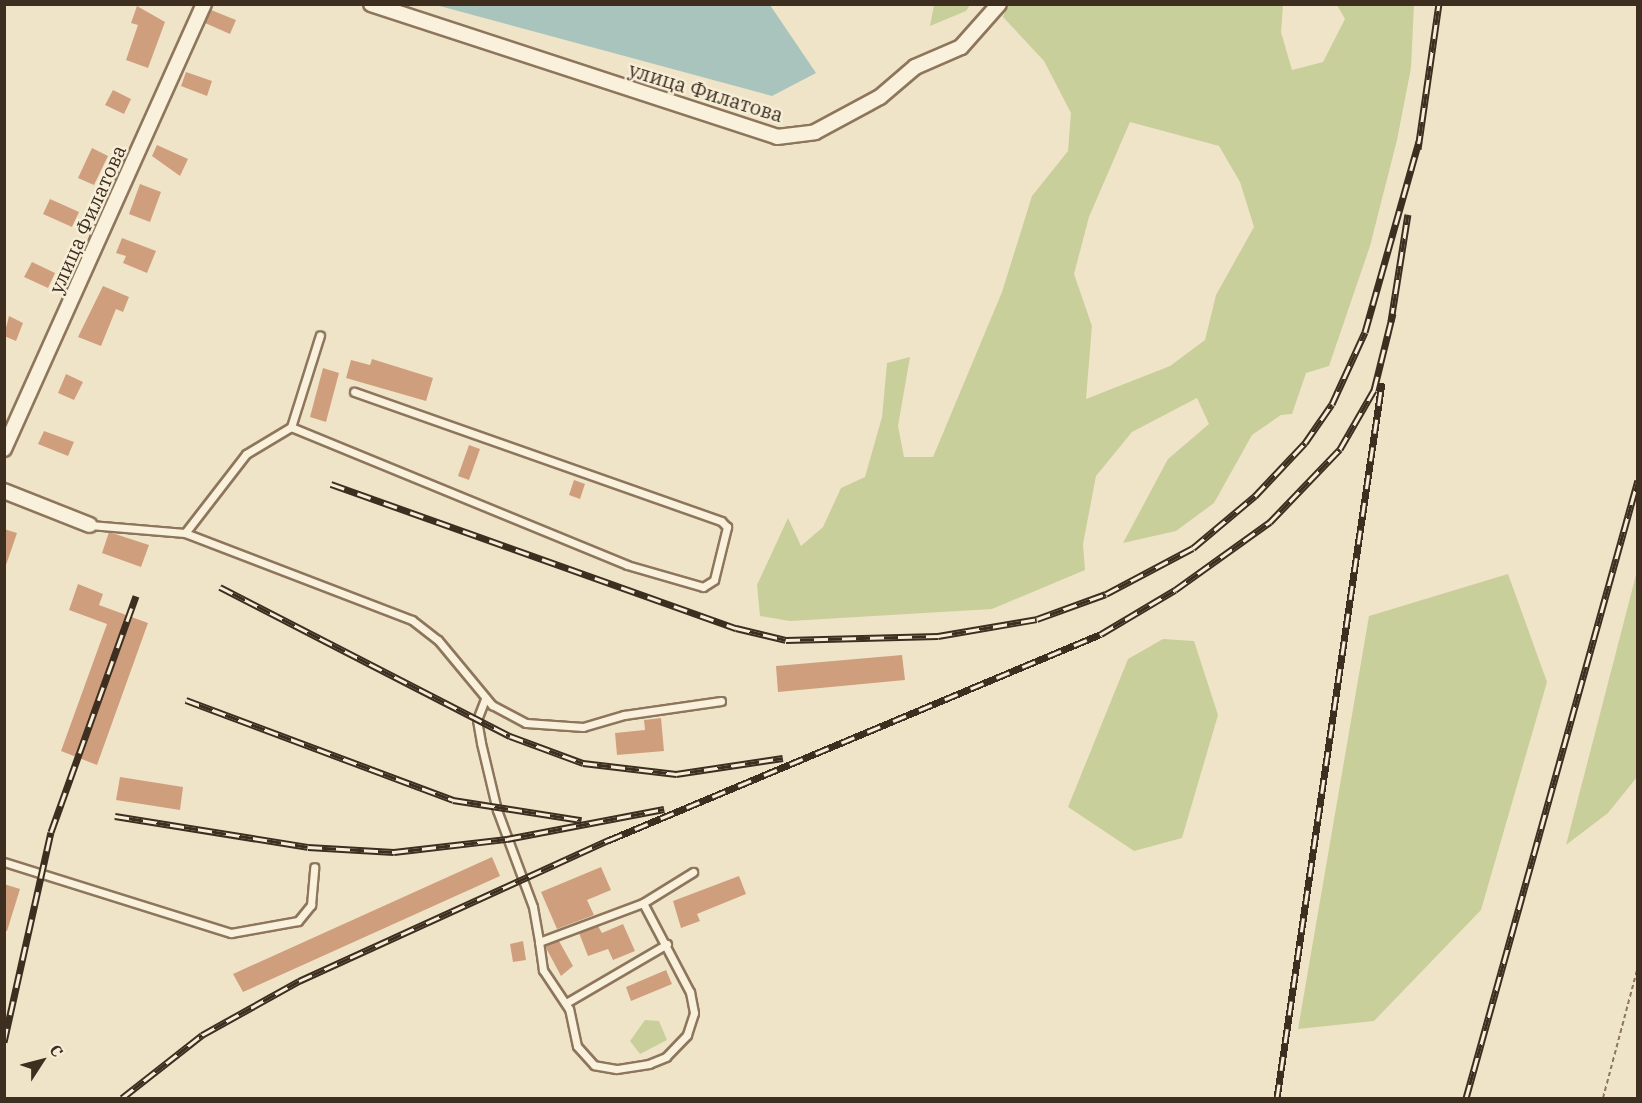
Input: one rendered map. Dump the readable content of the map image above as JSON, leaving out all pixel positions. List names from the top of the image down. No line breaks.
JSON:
{"streets":{"street":["улица Филатова"]},"north":"top right"}
